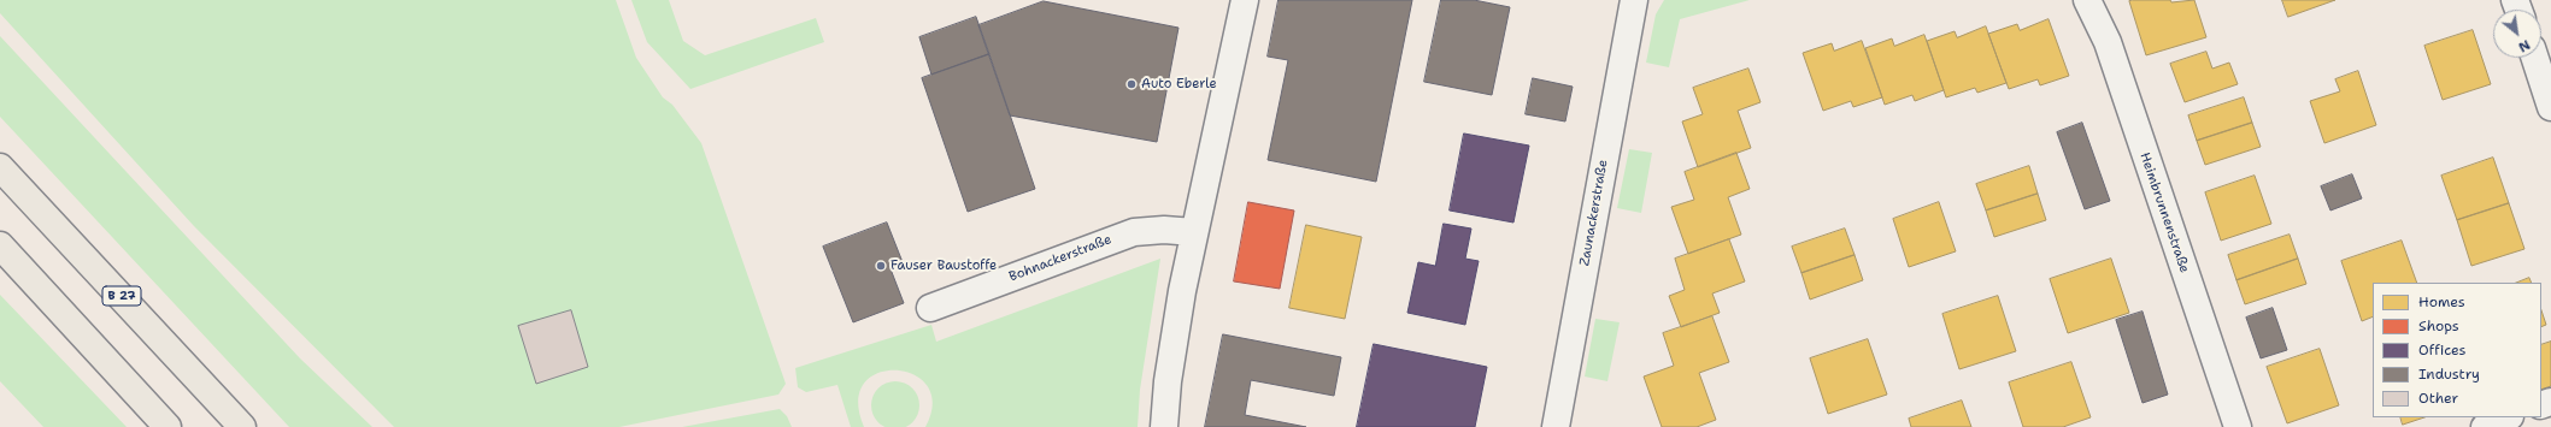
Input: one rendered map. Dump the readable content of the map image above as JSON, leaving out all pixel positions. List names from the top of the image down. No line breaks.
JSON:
{"streets":{"highway":["B 27"],"street":["Zaunackerstraße","Heimbrunnenstraße","Bohnackerstraße"]},"places":["Auto Eberle","Fauser Baustoffe"],"legend":["Homes","Shops","Offices","Industry","Other"],"north":"bottom right"}
